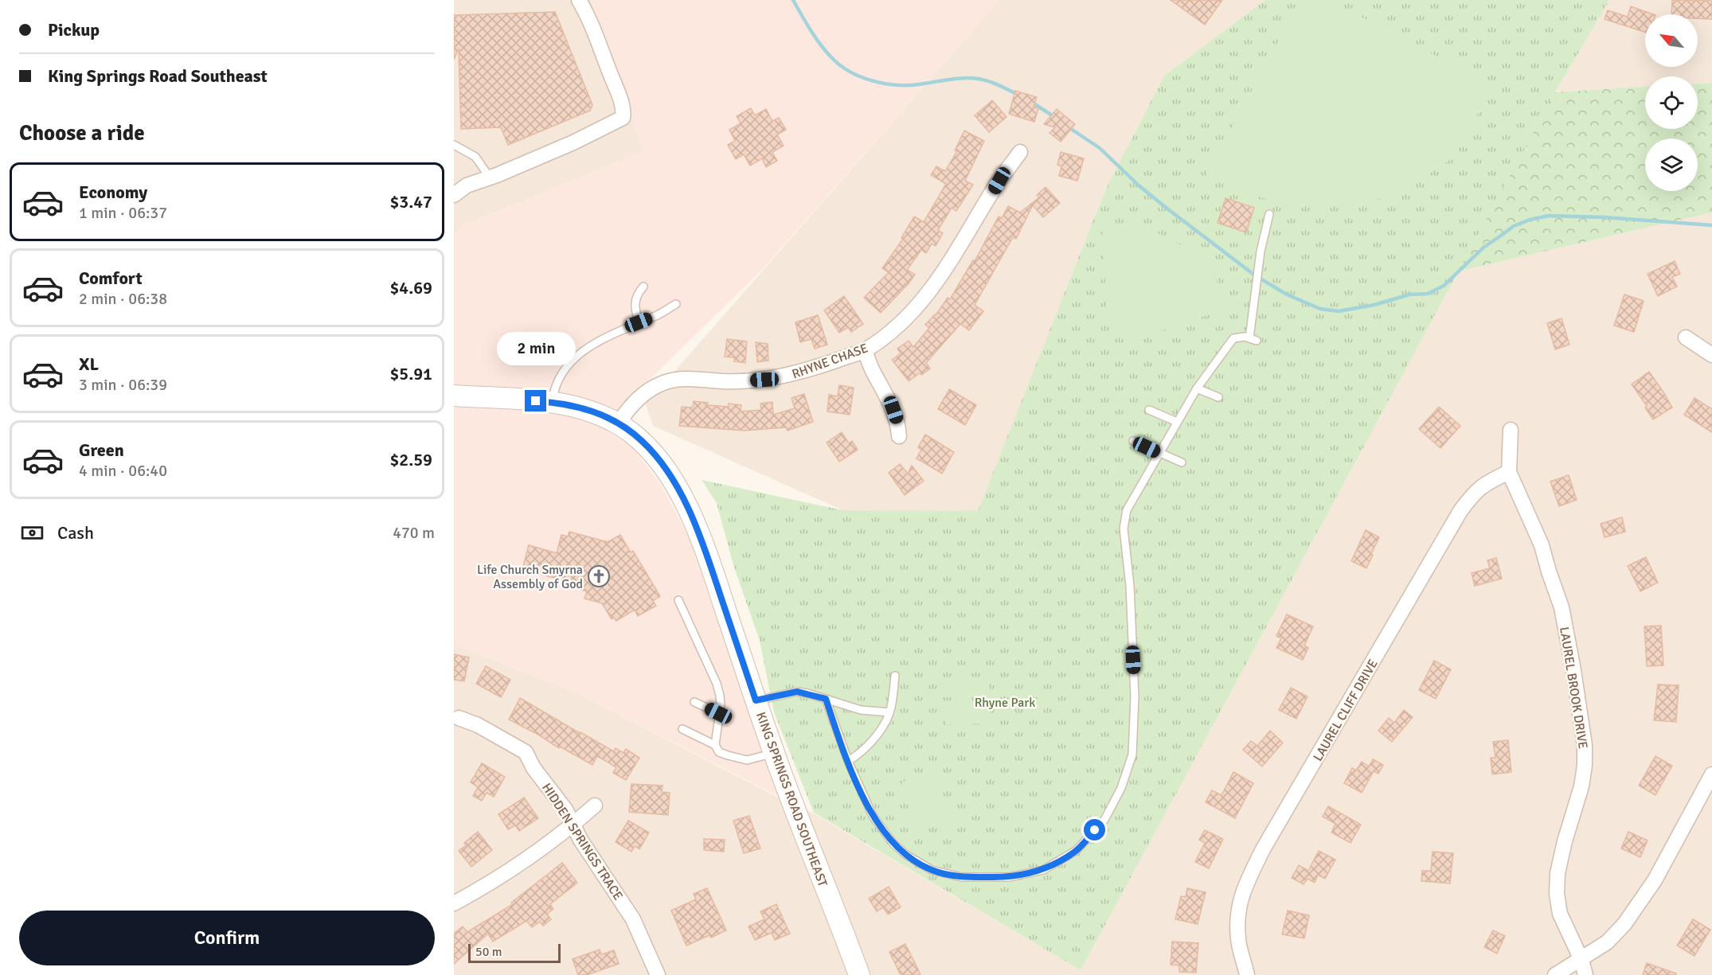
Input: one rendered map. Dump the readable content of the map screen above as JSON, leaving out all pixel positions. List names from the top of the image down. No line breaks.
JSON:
{"streets":{"street":["RHYNE CHASE","LAUREL BROOK DRIVE","LAUREL CLIFF DRIVE","KING SPRINGS ROAD SOUTHEAST","HIDDEN SPRINGS TRACE"]},"crossings":[["RHYNE CHASE","KING SPRINGS ROAD SOUTHEAST"],["LAUREL BROOK DRIVE","LAUREL CLIFF DRIVE"]],"parks":["Rhyne Park"],"places":{"church":["Life Church Smyrna Assembly of God"]},"scale_bar":"50 m","north":"top left","page":{"banner":["Pickup","King Springs Road Southeast"],"heading":"Choose a ride","list":[{"name":"Economy","note":"1 min · 06:37","value":"$3.47"},{"name":"Comfort","note":"2 min · 06:38","value":"$4.69"},{"name":"XL","note":"3 min · 06:39","value":"$5.91"},{"name":"Green","note":"4 min · 06:40","value":"$2.59"}],"bubble":"2 min","pay":["Cash","470 m"],"buttons":"Confirm","scale":"50 m"}}
